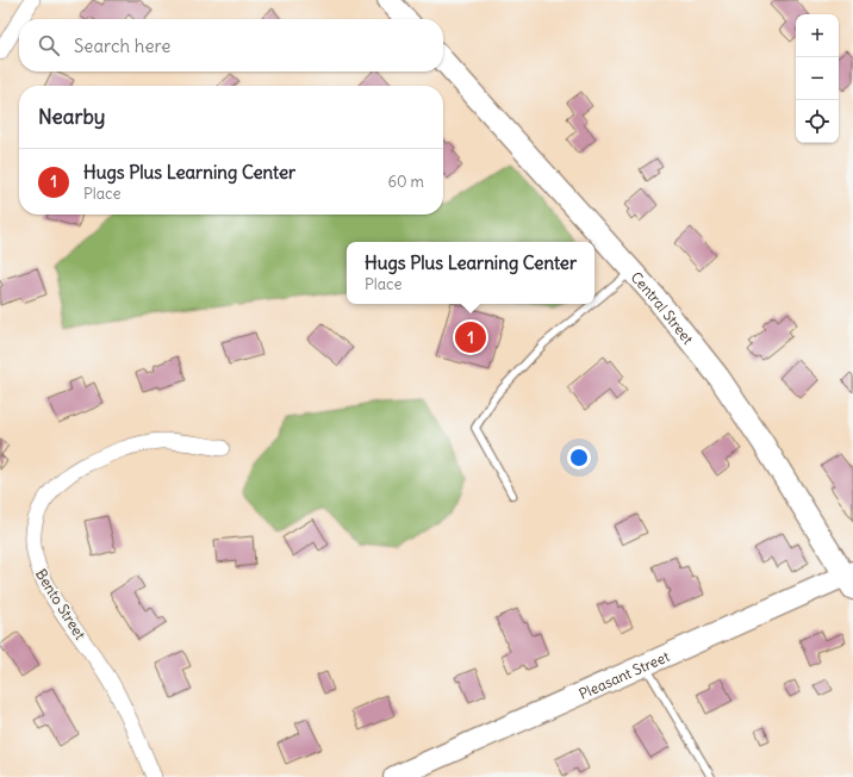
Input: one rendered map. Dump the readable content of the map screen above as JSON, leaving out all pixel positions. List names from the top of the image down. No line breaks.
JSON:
{"streets":{"main road":["Central Street","Pleasant Street"],"street":["Bento Street"]},"crossings":[["Central Street","Pleasant Street"]],"page":{"map_buttons":["+","−"],"search":"Search here","heading":"Nearby","list":[{"mark":"1","name":"Hugs Plus Learning Center","note":"Place","value":"60 m"}],"popup":["Hugs Plus Learning Center","Place"],"pins":"1"}}
